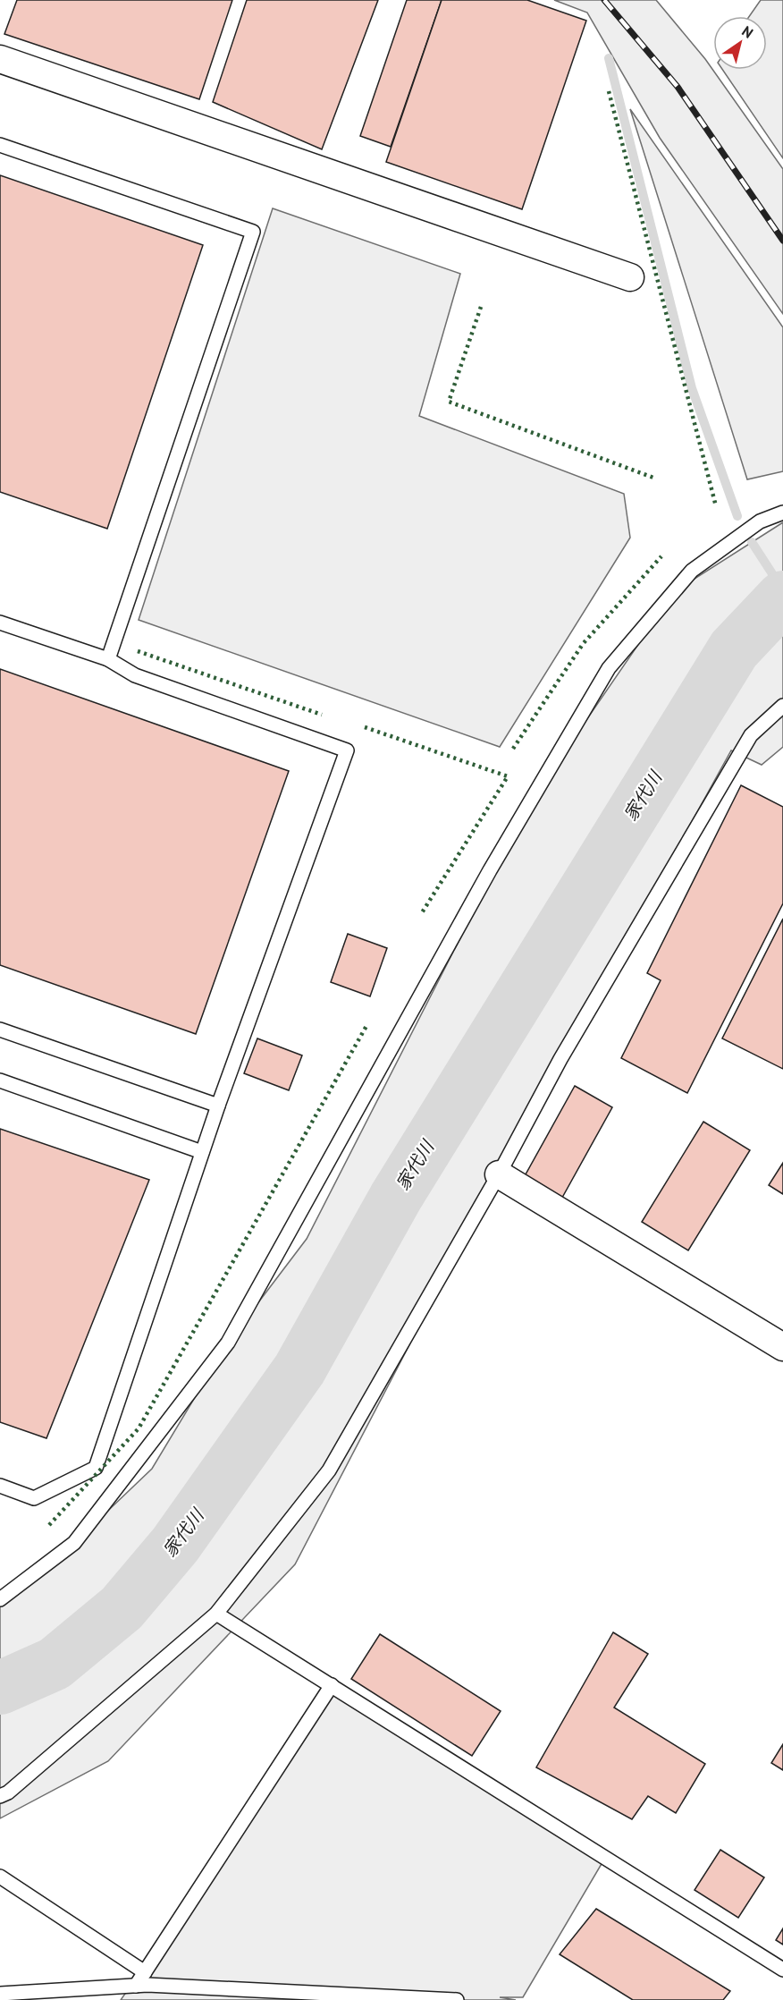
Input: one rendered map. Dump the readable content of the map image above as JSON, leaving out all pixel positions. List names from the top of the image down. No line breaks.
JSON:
{"water":["家代川"],"north":"top right"}
